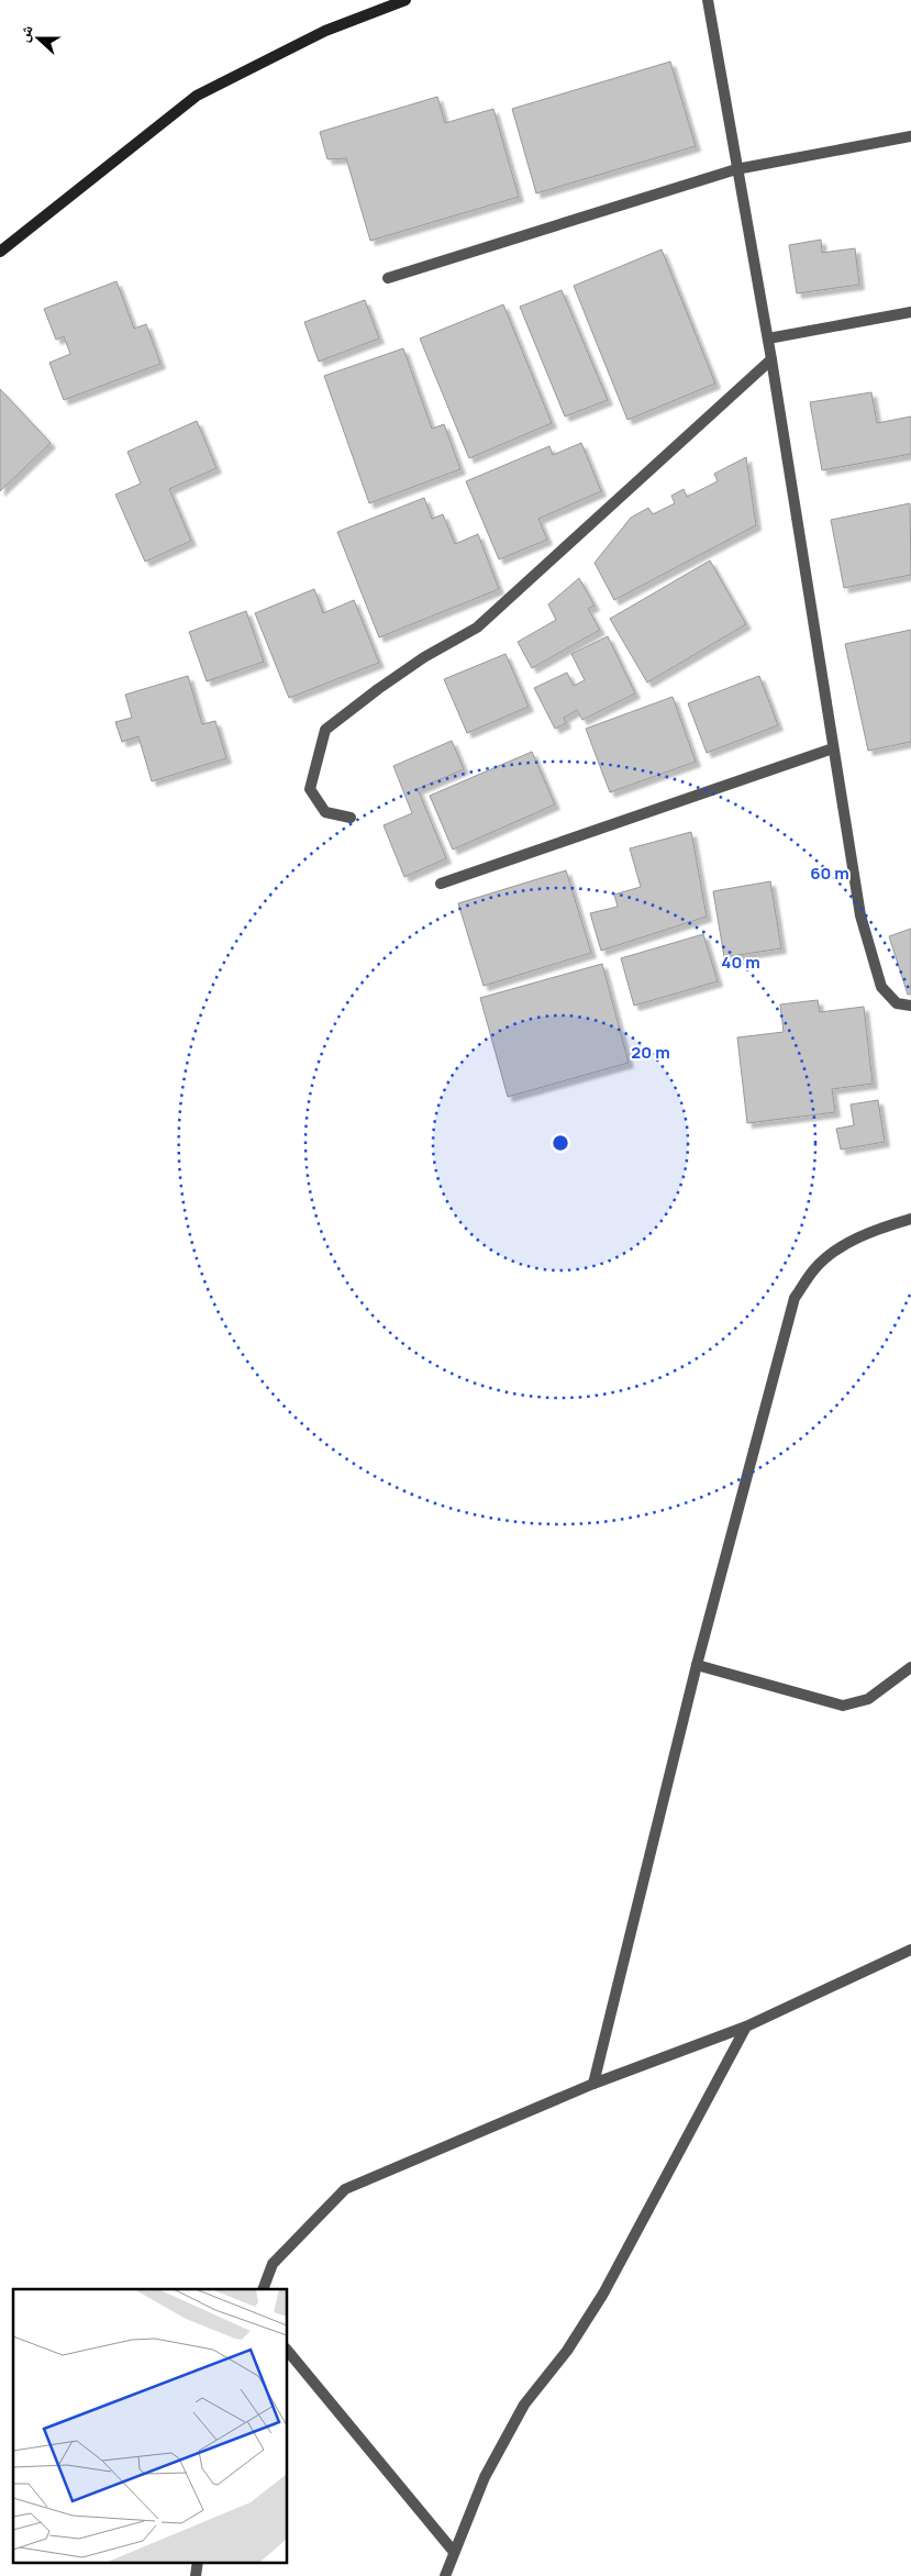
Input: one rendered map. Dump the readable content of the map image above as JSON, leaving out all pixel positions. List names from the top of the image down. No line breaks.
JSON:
{"north":"left","rings":["60 m","40 m","20 m"]}
